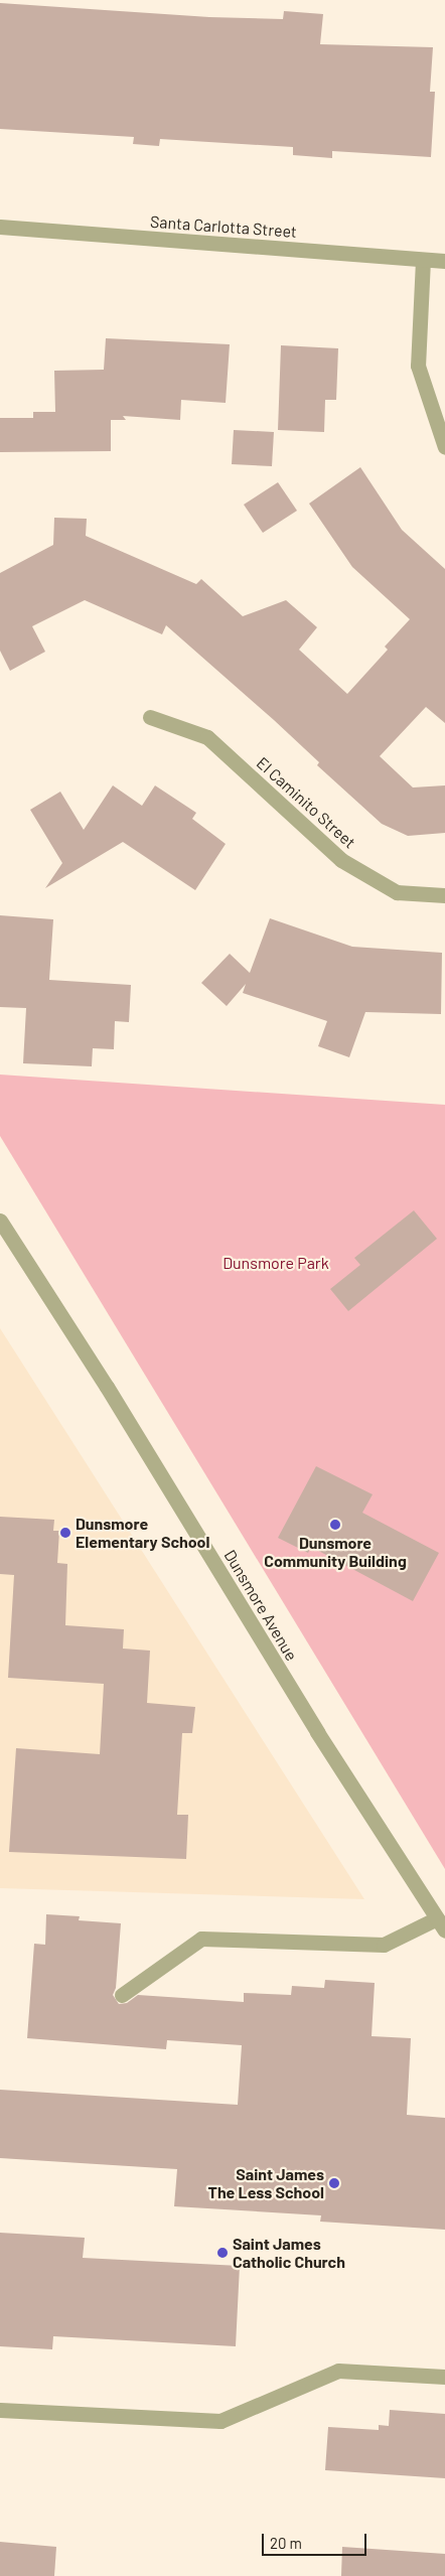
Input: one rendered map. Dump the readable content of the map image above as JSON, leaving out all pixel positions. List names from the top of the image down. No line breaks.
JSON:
{"streets":{"street":["Santa Carlotta Street","El Caminito Street","Dunsmore Avenue"]},"parks":["Dunsmore Park"],"places":["Dunsmore Community Building","Dunsmore Elementary School","Saint James The Less School","Saint James Catholic Church"],"scale_bar":"20 m"}
